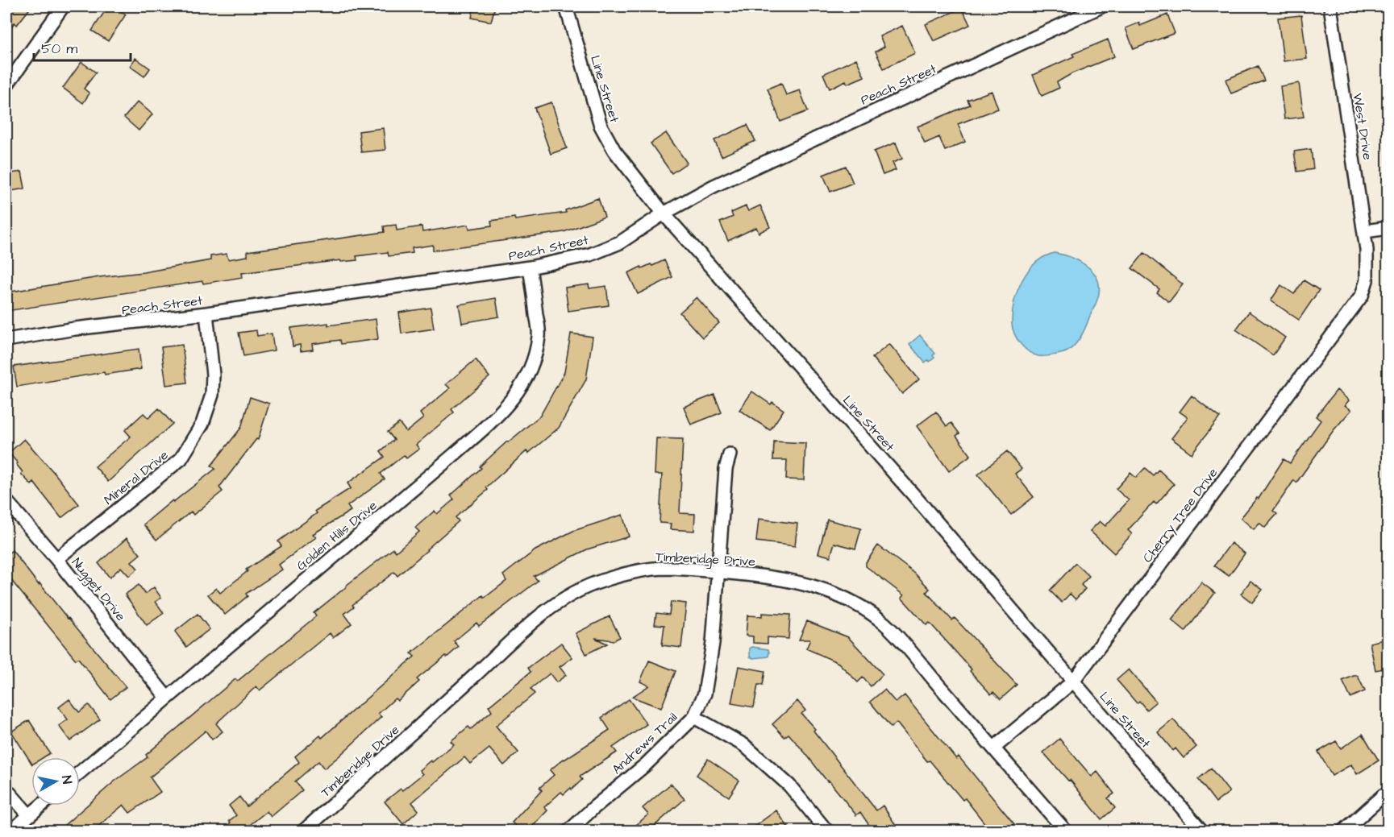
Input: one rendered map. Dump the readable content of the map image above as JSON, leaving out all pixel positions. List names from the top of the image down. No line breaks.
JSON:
{"streets":{"street":["Peach Street","Line Street","West Drive","Mineral Drive","Cherry Tree Drive","Golden Hills Drive","Timberidge Drive","Nugget Drive","Andrews Trail"]},"crossings":[["Peach Street","Line Street"],["Peach Street","Mineral Drive"],["Peach Street","Golden Hills Drive"],["Line Street","Cherry Tree Drive"],["West Drive","Cherry Tree Drive"],["Mineral Drive","Nugget Drive"],["Cherry Tree Drive","Timberidge Drive"],["Golden Hills Drive","Nugget Drive"],["Timberidge Drive","Andrews Trail"]],"scale_bar":"50 m","north":"right"}
